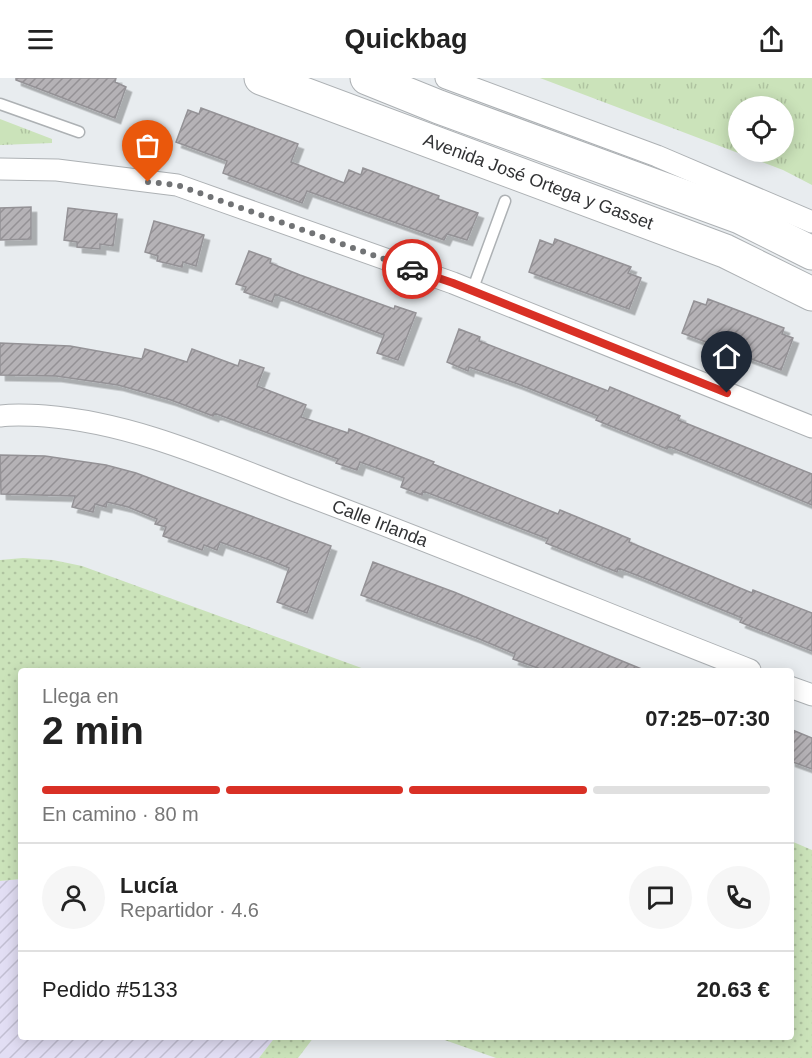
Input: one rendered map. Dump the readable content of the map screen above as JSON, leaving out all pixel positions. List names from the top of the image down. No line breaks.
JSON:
{"streets":{"main road":["Avenida José Ortega y Gasset"],"street":["Calle Irlanda"]},"page":{"header":"Quickbag","heading":["2 min","Llega en","07:25–07:30"],"panel":["Lucía","Repartidor · 4.6","Pedido #5133","20.63 €"],"bar":"En camino · 80 m"}}
